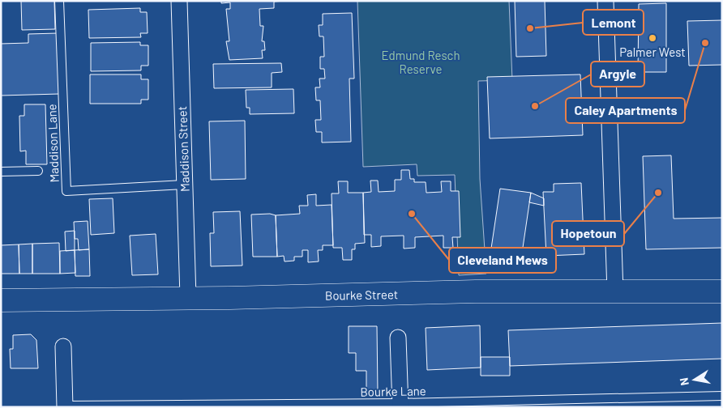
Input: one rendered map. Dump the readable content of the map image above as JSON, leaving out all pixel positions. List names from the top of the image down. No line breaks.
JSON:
{"streets":{"street":["Maddison Street","Bourke Street"],"lane":["Maddison Lane","Bourke Lane"]},"crossings":[["Maddison Lane","Maddison Street"],["Maddison Street","Bourke Street"]],"parks":["Edmund Resch Reserve"],"places":["Lemont","Palmer West","Caley Apartments","Argyle","Hopetoun","Cleveland Mews"],"north":"left"}
